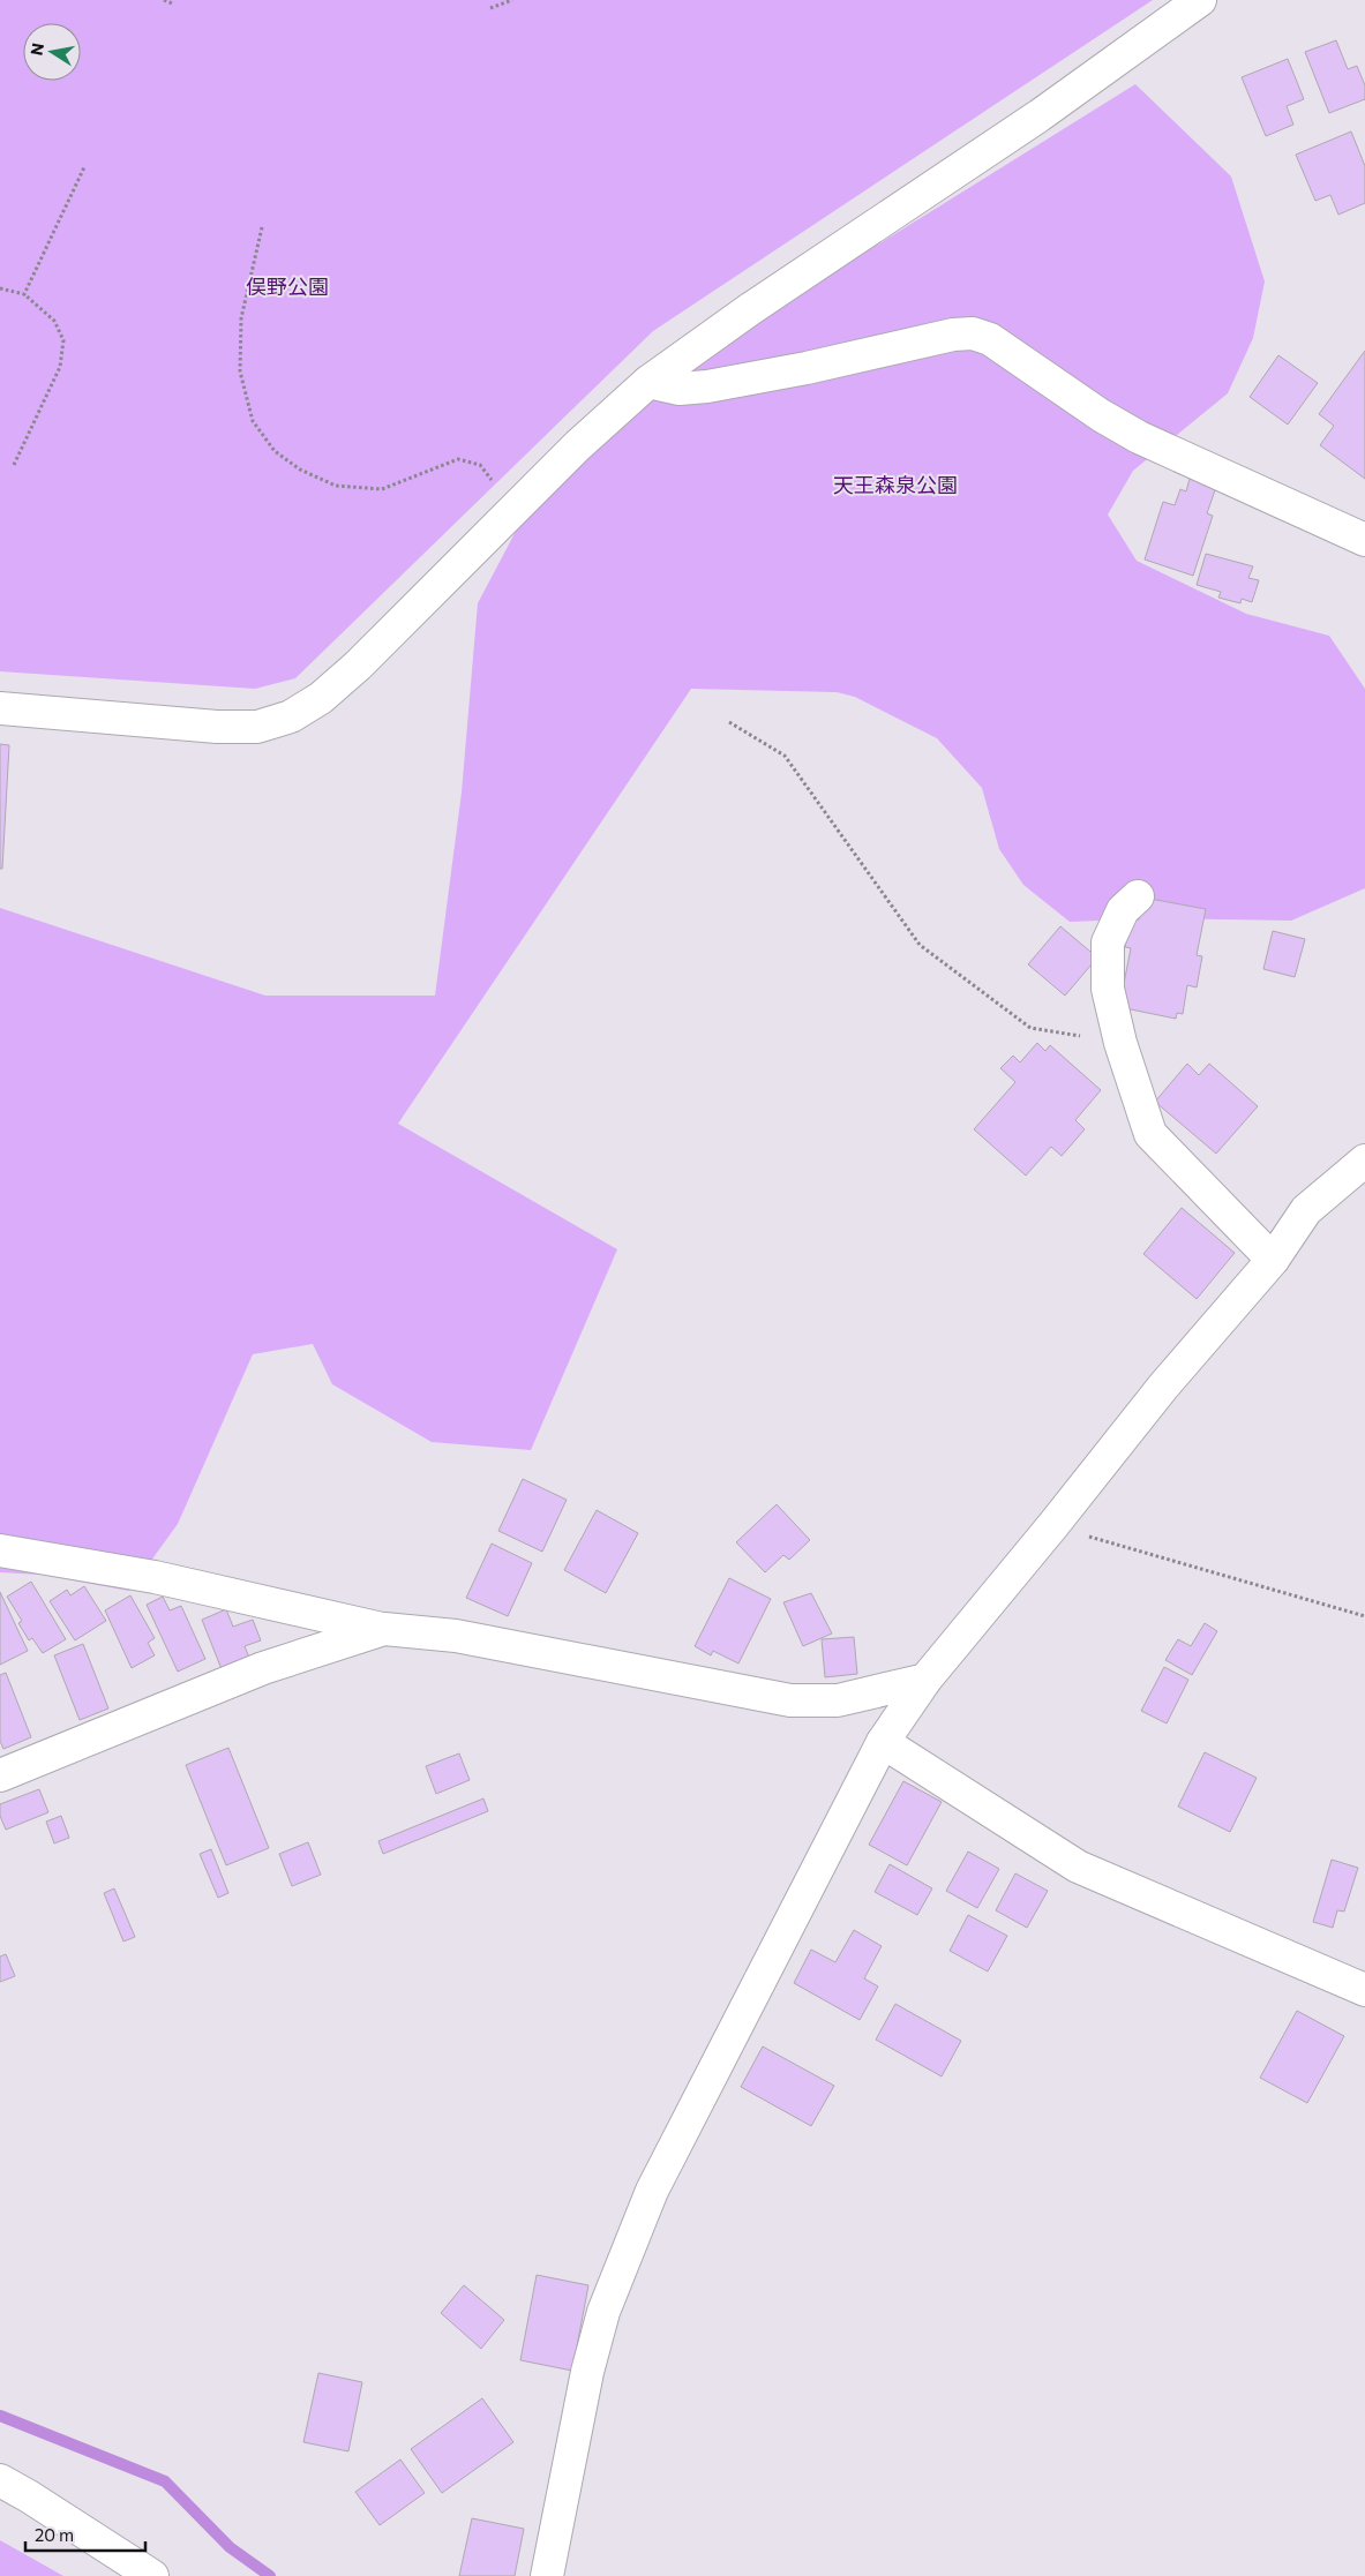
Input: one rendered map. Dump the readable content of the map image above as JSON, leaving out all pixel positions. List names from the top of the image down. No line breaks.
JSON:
{"parks":["俣野公園","天王森泉公園"],"scale_bar":"20 m","north":"left"}
